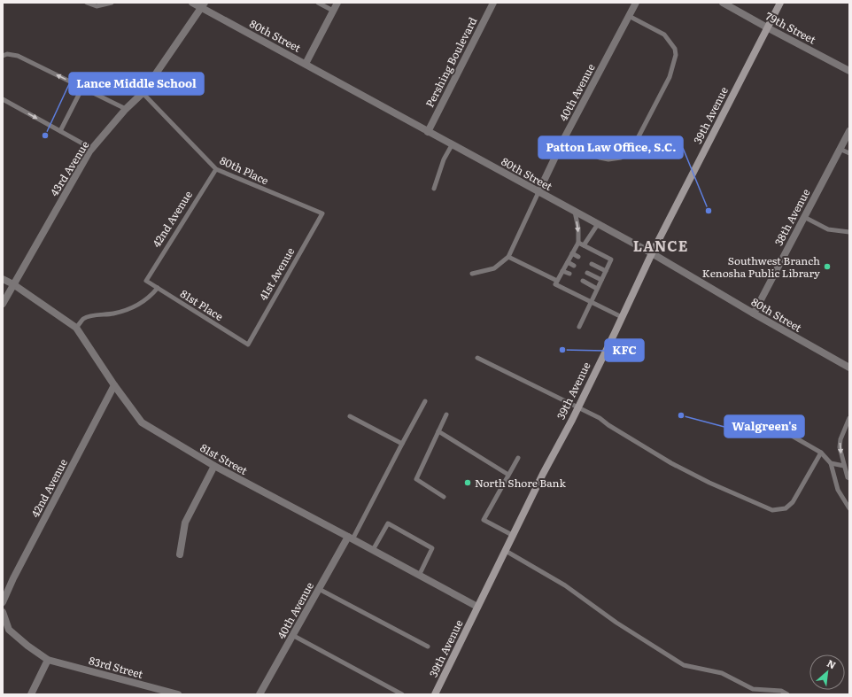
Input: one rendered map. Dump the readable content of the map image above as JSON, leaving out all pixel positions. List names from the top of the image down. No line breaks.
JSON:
{"streets":{"main road":["39th Avenue"],"street":["79th Street","80th Street","Pershing Boulevard","40th Avenue","43rd Avenue","38th Avenue","42nd Avenue","81st Street","83rd Street"],"lane":["80th Place","41st Avenue","81st Place"]},"crossings":[["79th Street","39th Avenue"],["80th Street","Pershing Boulevard"],["80th Street","40th Avenue"],["80th Street","39th Avenue"],["80th Street","43rd Avenue"],["80th Street","38th Avenue"],["40th Avenue","81st Street"],["39th Avenue","81st Street"],["43rd Avenue","80th Place"],["43rd Avenue","81st Street"],["80th Place","42nd Avenue"],["80th Place","41st Avenue"],["42nd Avenue","81st Place"],["42nd Avenue","81st Street"],["41st Avenue","81st Place"]],"districts":["LANCE"],"places":["Lance Middle School","Patton Law Office, S.C.","Southwest Branch Kenosha Public Library","KFC","Walgreen's","North Shore Bank"],"north":"top right"}
